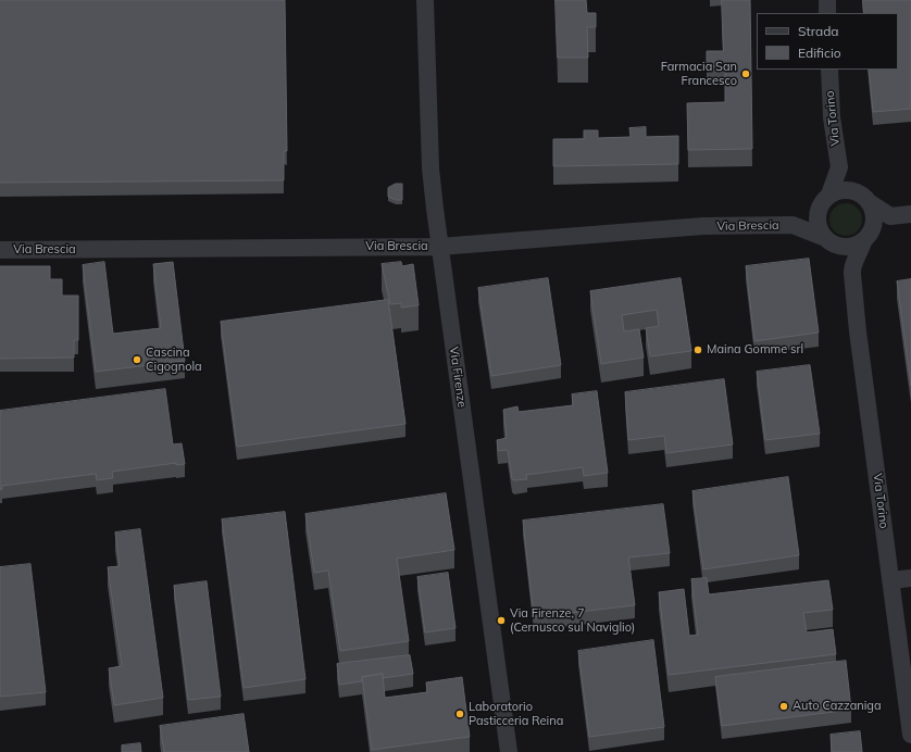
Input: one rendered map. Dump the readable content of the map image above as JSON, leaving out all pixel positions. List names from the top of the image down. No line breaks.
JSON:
{"streets":{"street":["Via Torino","Via Brescia","Via Firenze"]},"crossings":[["Via Torino","Via Brescia"],["Via Brescia","Via Firenze"]],"places":["Farmacia San Francesco","Maina Gomme srl","Cascina Cigognola","Via Firenze, 7 (Cernusco sul Naviglio)","Auto Cazzaniga","Laboratorio Pasticceria Reina"],"legend":["Strada","Edificio"]}
